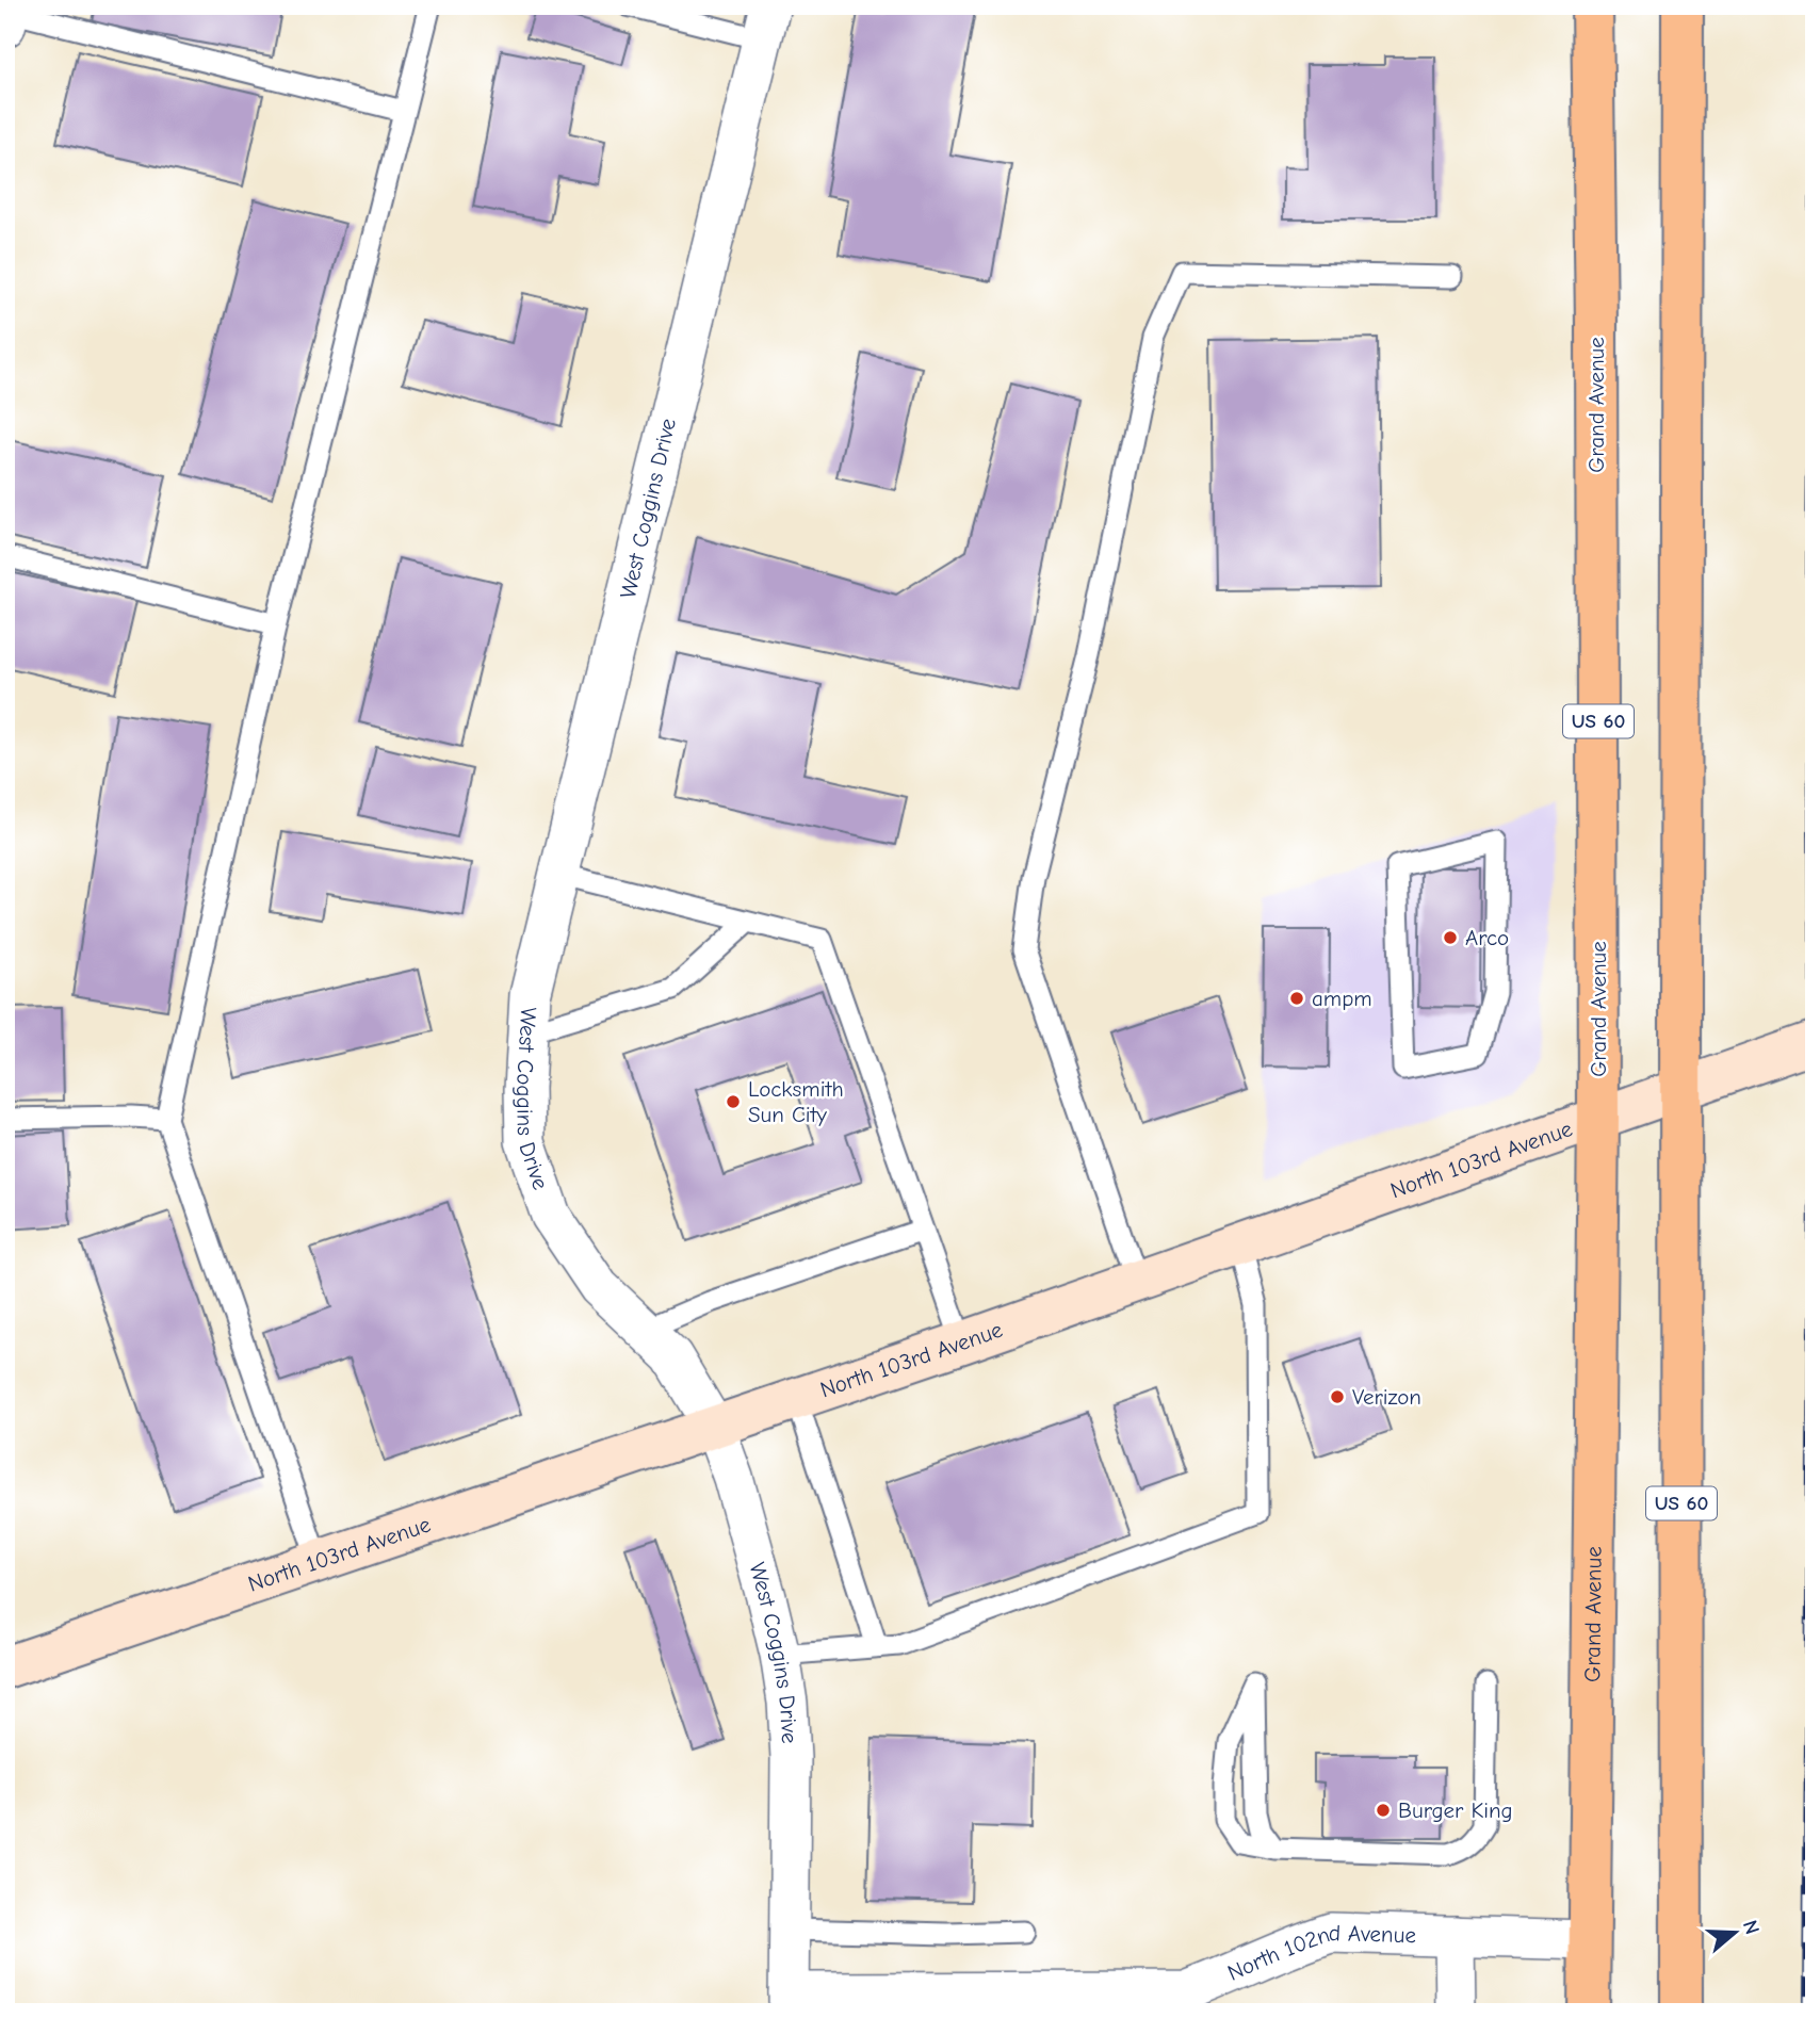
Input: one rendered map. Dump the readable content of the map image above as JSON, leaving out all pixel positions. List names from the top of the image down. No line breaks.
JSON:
{"streets":{"highway":["Grand Avenue","US 60"],"street":["West Coggins Drive","North 103rd Avenue","North 102nd Avenue"]},"crossings":[["Grand Avenue","North 103rd Avenue"],["Grand Avenue","North 102nd Avenue"],["West Coggins Drive","North 103rd Avenue"],["West Coggins Drive","North 102nd Avenue"],["US 60","North 103rd Avenue"]],"places":["Arco","ampm","Locksmith Sun City","Verizon","Burger King"],"north":"right"}
